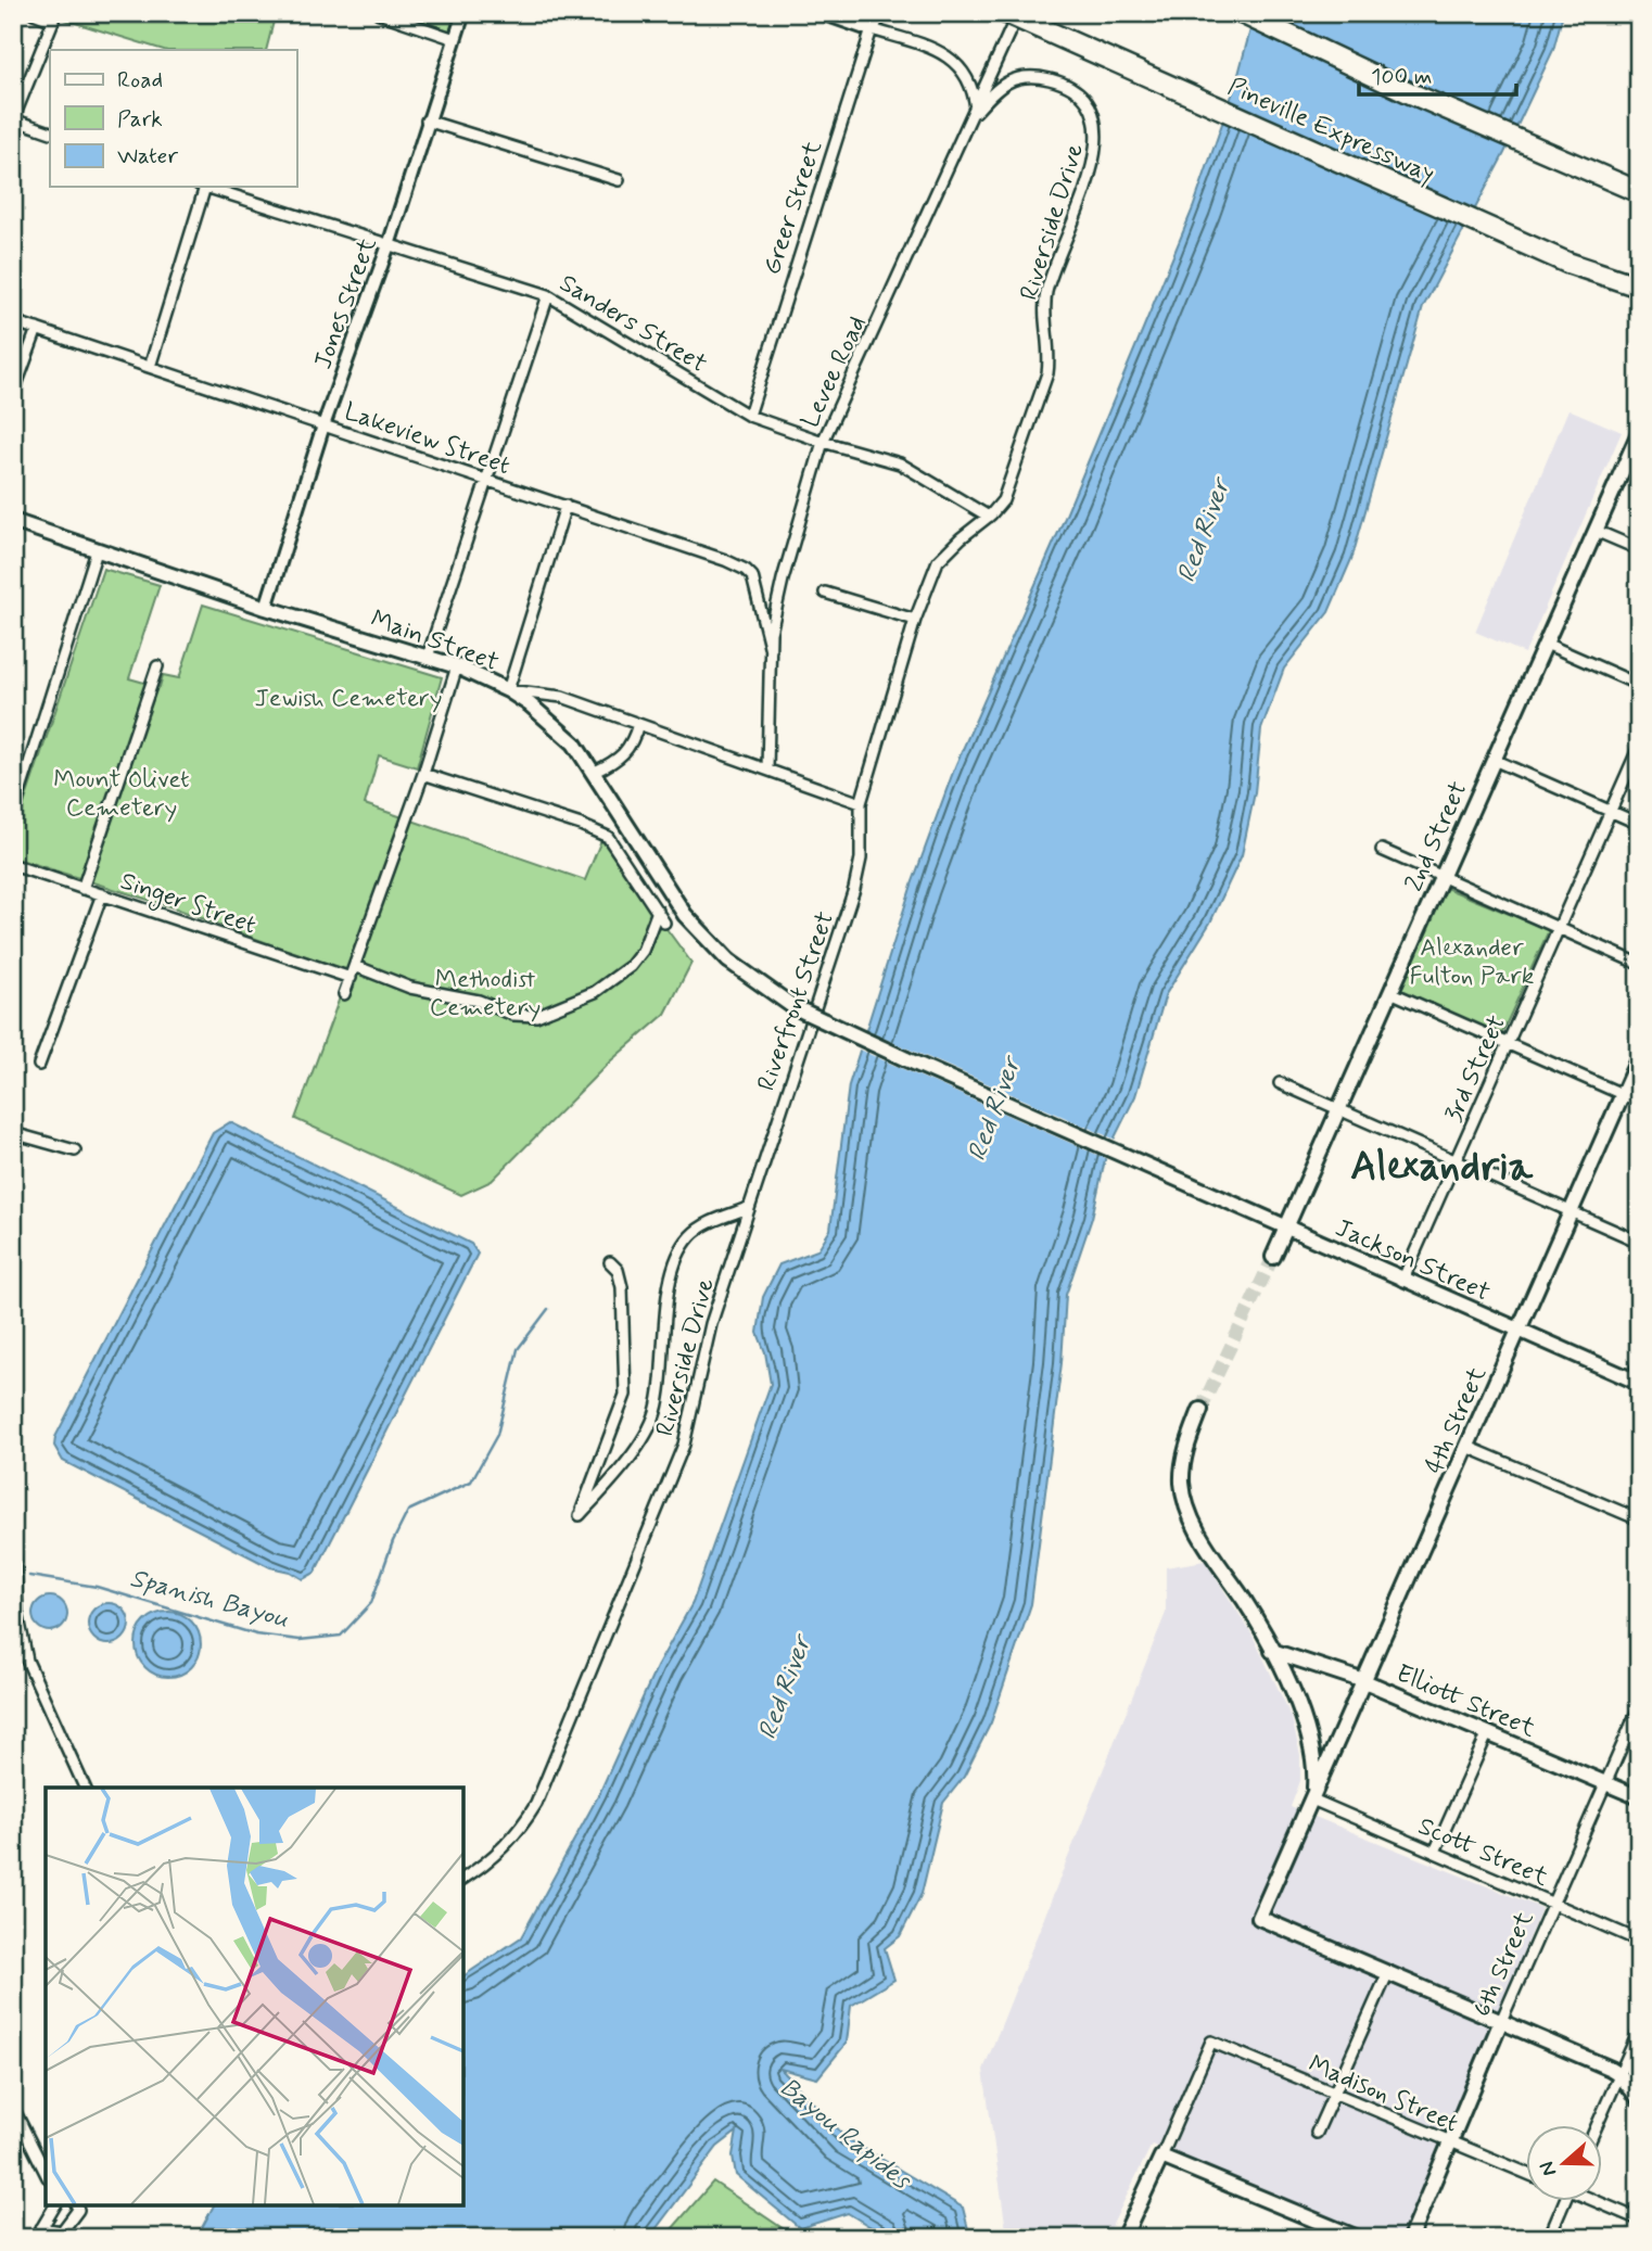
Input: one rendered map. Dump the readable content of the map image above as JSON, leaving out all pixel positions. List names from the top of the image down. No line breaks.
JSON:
{"streets":{"highway":["Pineville Expressway"],"main road":["Greer Street","Main Street","2nd Street","Jackson Street","4th Street","Elliott Street","6th Street"],"street":["Riverside Drive","Jones Street","Sanders Street","Levee Road","Lakeview Street","Singer Street","Riverfront Street","3rd Street","Scott Street","Madison Street"]},"crossings":[["Greer Street","Sanders Street"],["Riverside Drive","Sanders Street"],["Riverside Drive","Levee Road"],["Riverside Drive","Riverfront Street"],["Jones Street","Sanders Street"],["Jones Street","Lakeview Street"],["Jones Street","Main Street"],["Sanders Street","Levee Road"],["Levee Road","Lakeview Street"],["Main Street","Jackson Street"],["2nd Street","Jackson Street"],["3rd Street","Jackson Street"],["Jackson Street","4th Street"],["4th Street","Elliott Street"],["4th Street","Scott Street"],["Elliott Street","6th Street"],["Scott Street","6th Street"],["6th Street","Madison Street"]],"districts":["Alexandria"],"water":["Red River","Spanish Bayou","Bayou Rapides"],"parks":["Jewish Cemetery","Mount Olivet Cemetery","Alexander Fulton Park","Methodist Cemetery"],"legend":["Road","Park","Water"],"scale_bar":"100 m","north":"left"}
